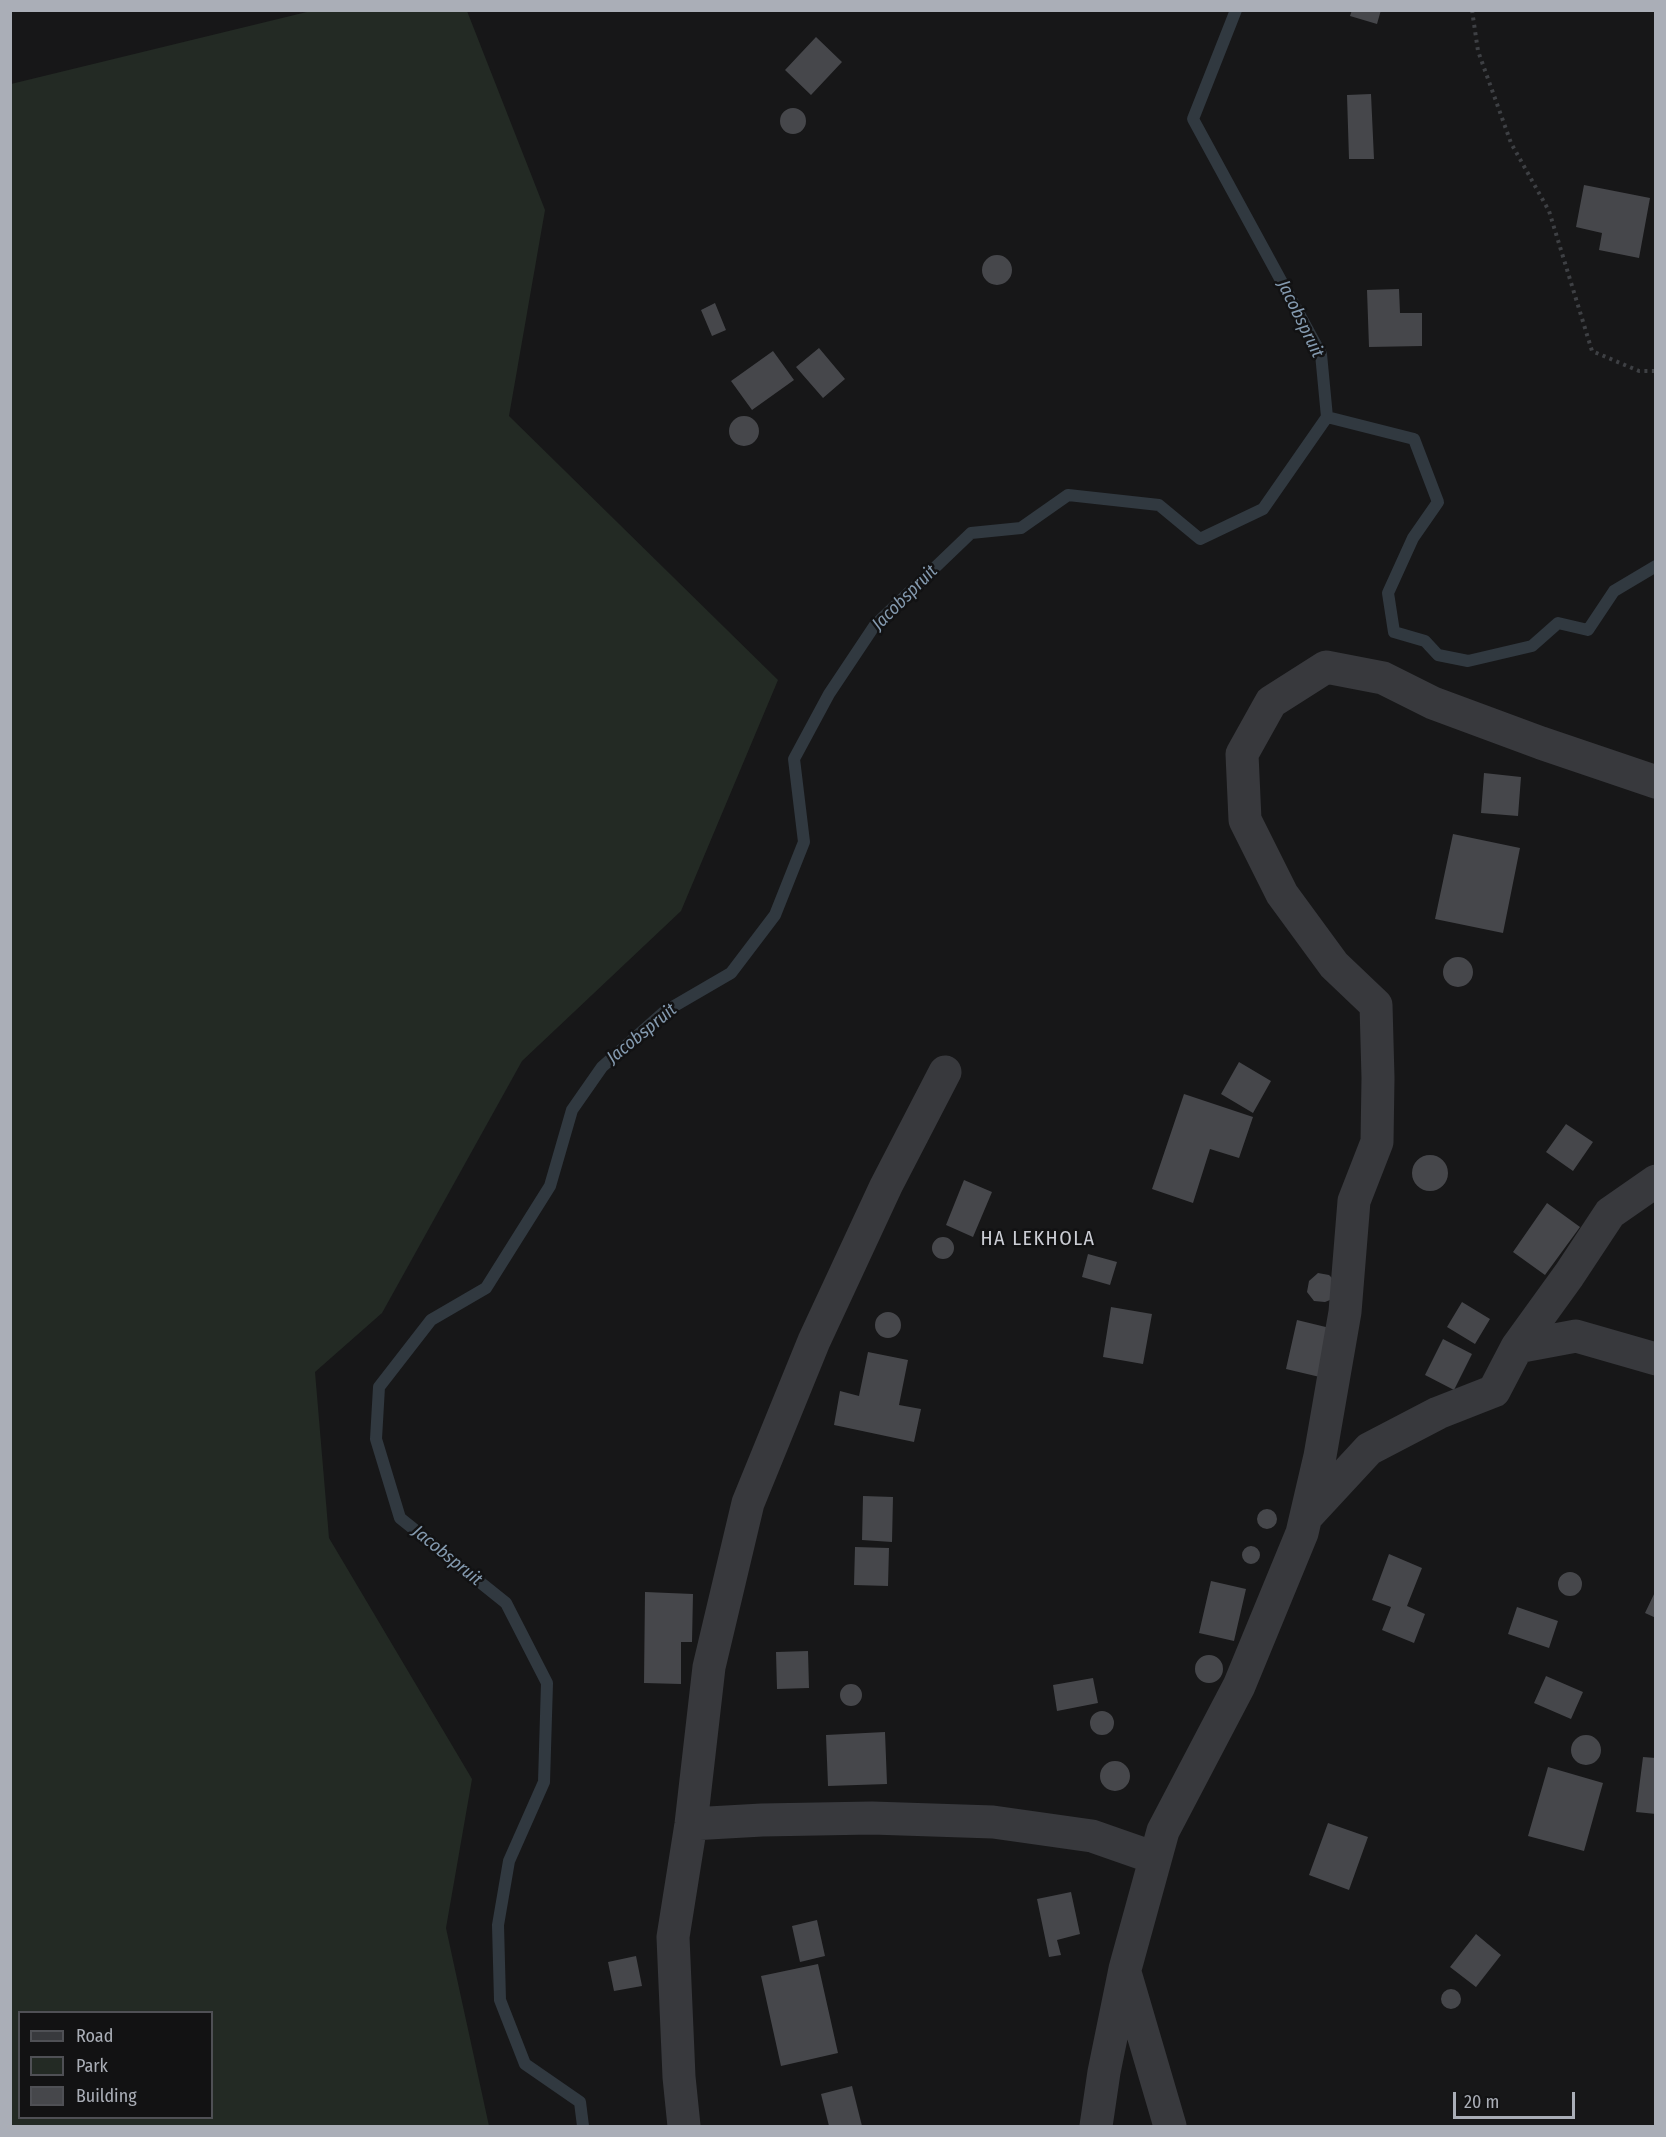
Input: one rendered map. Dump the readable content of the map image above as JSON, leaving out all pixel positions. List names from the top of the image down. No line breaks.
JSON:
{"districts":["HA LEKHOLA"],"water":["Jacobspruit"],"legend":["Road","Park","Building"],"scale_bar":"20 m"}
